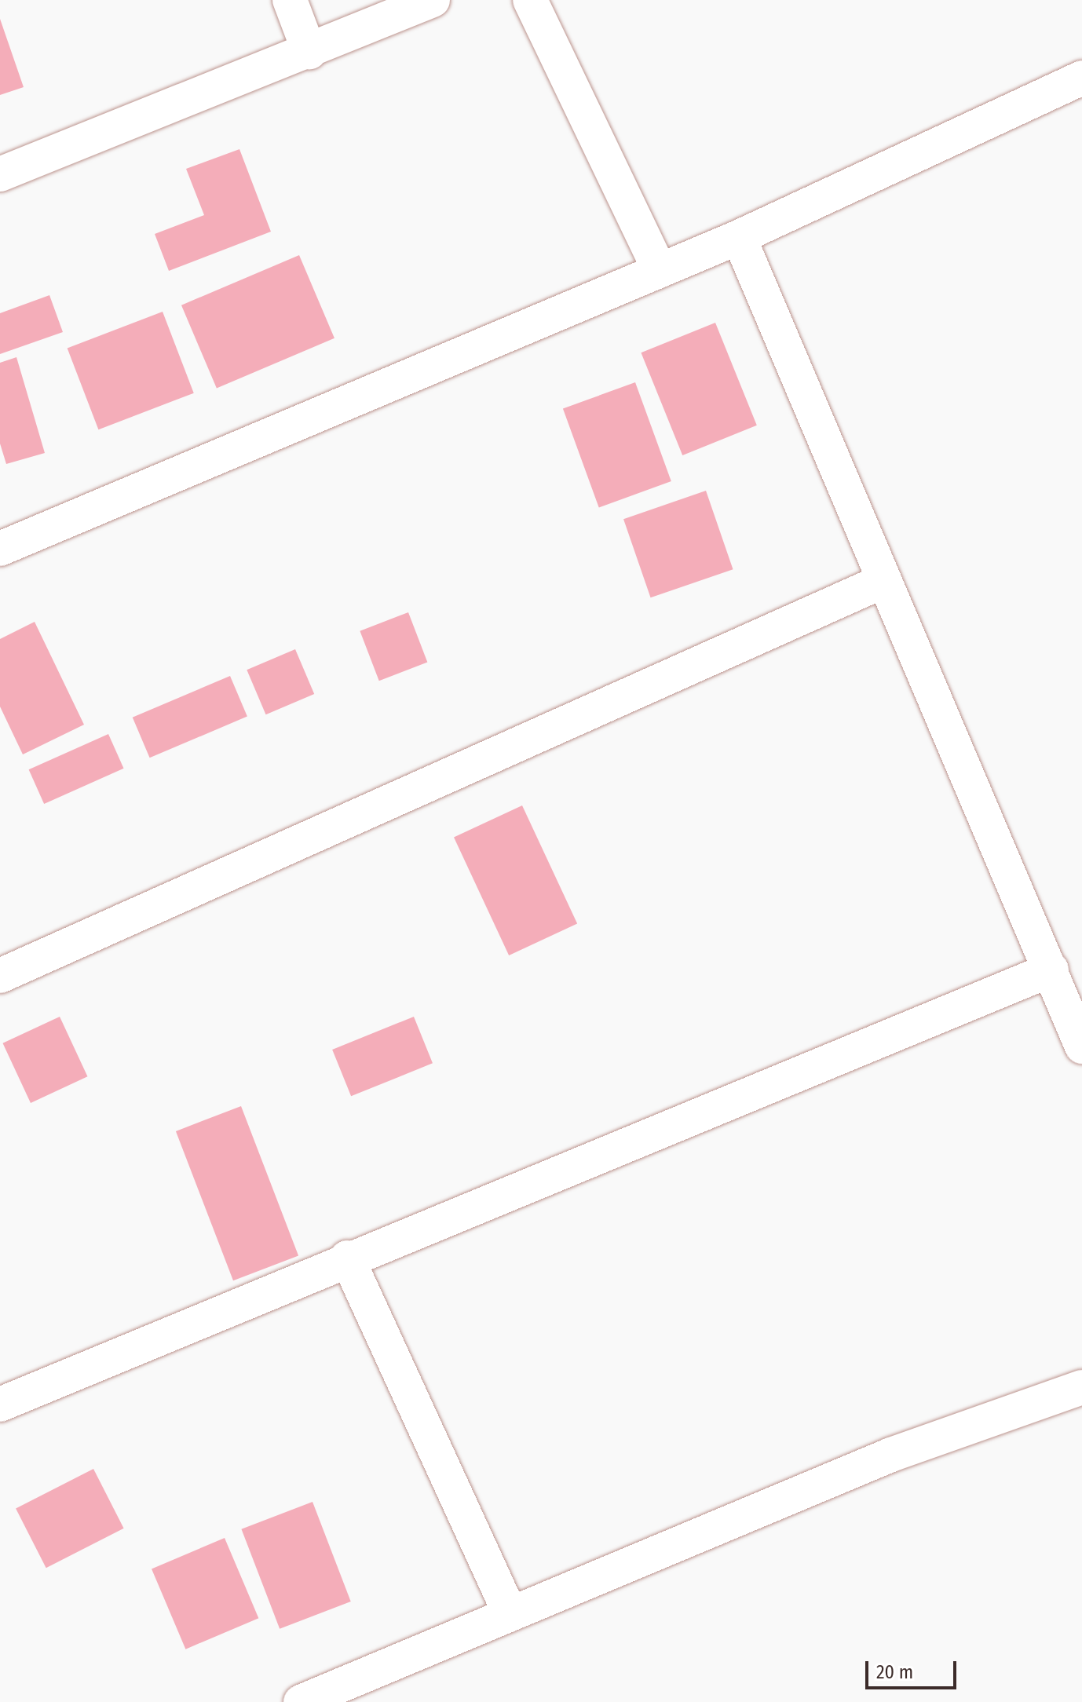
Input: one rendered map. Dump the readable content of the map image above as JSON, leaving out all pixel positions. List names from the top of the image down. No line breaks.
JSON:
{"scale_bar":"20 m"}
